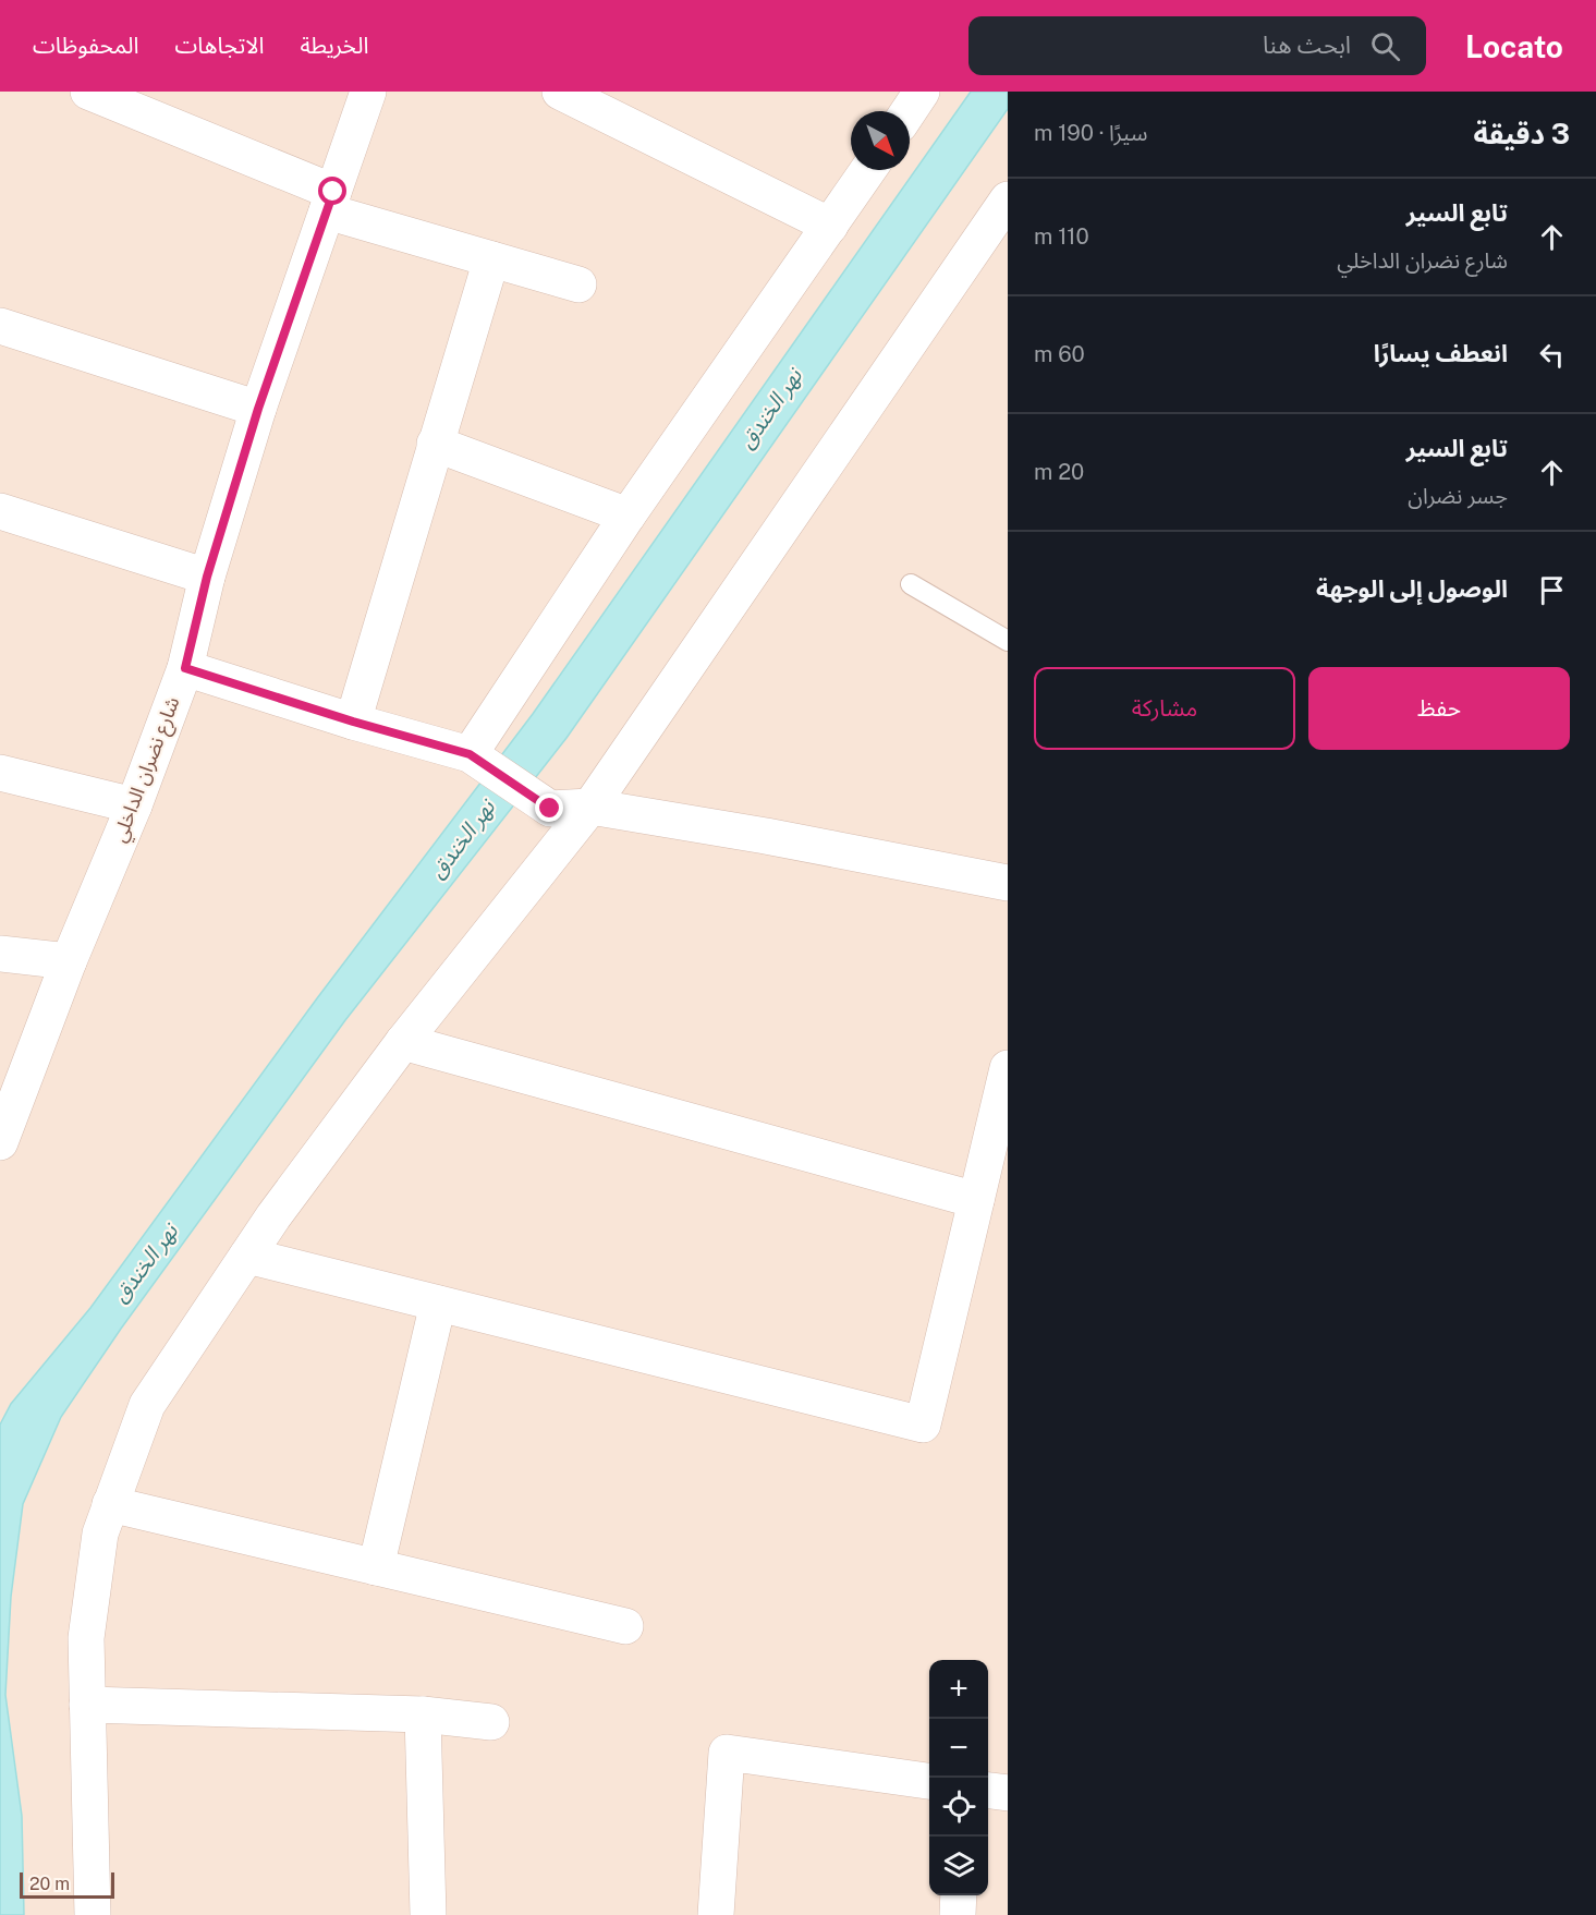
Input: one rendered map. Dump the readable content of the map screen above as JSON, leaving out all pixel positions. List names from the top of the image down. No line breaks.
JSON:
{"streets":{"street":["شارع نضران الداخلي"]},"water":["نهر الخندق"],"scale_bar":"20 m","north":"bottom right","page":{"header":"Locato","search":"ابحث هنا","nav":["الخريطة","الاتجاهات","المحفوظات"],"heading":["3 دقيقة","سيرًا · 190 m"],"list":[["تابع السير","شارع نضران الداخلي","110 m"],["انعطف يسارًا","60 m"],["تابع السير","جسر نضران","20 m"],"الوصول إلى الوجهة"],"buttons":["حفظ","مشاركة"],"map_buttons":["+","−"],"scale":"20 m"}}
